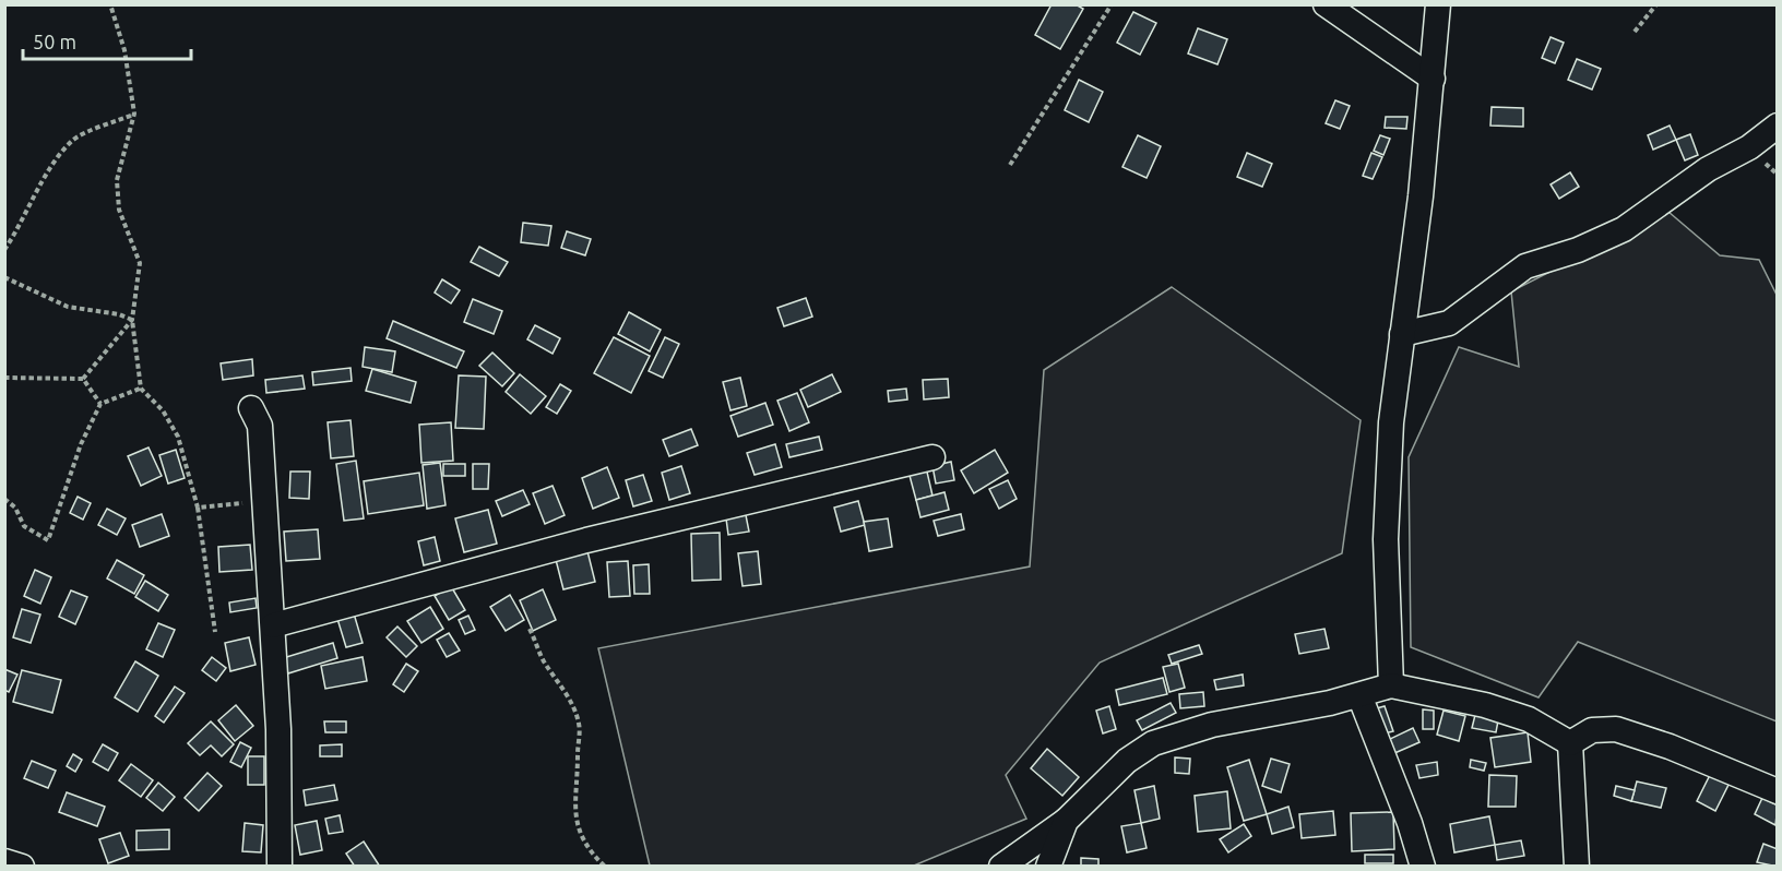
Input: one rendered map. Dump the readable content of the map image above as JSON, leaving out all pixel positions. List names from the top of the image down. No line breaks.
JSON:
{"scale_bar":"50 m"}
